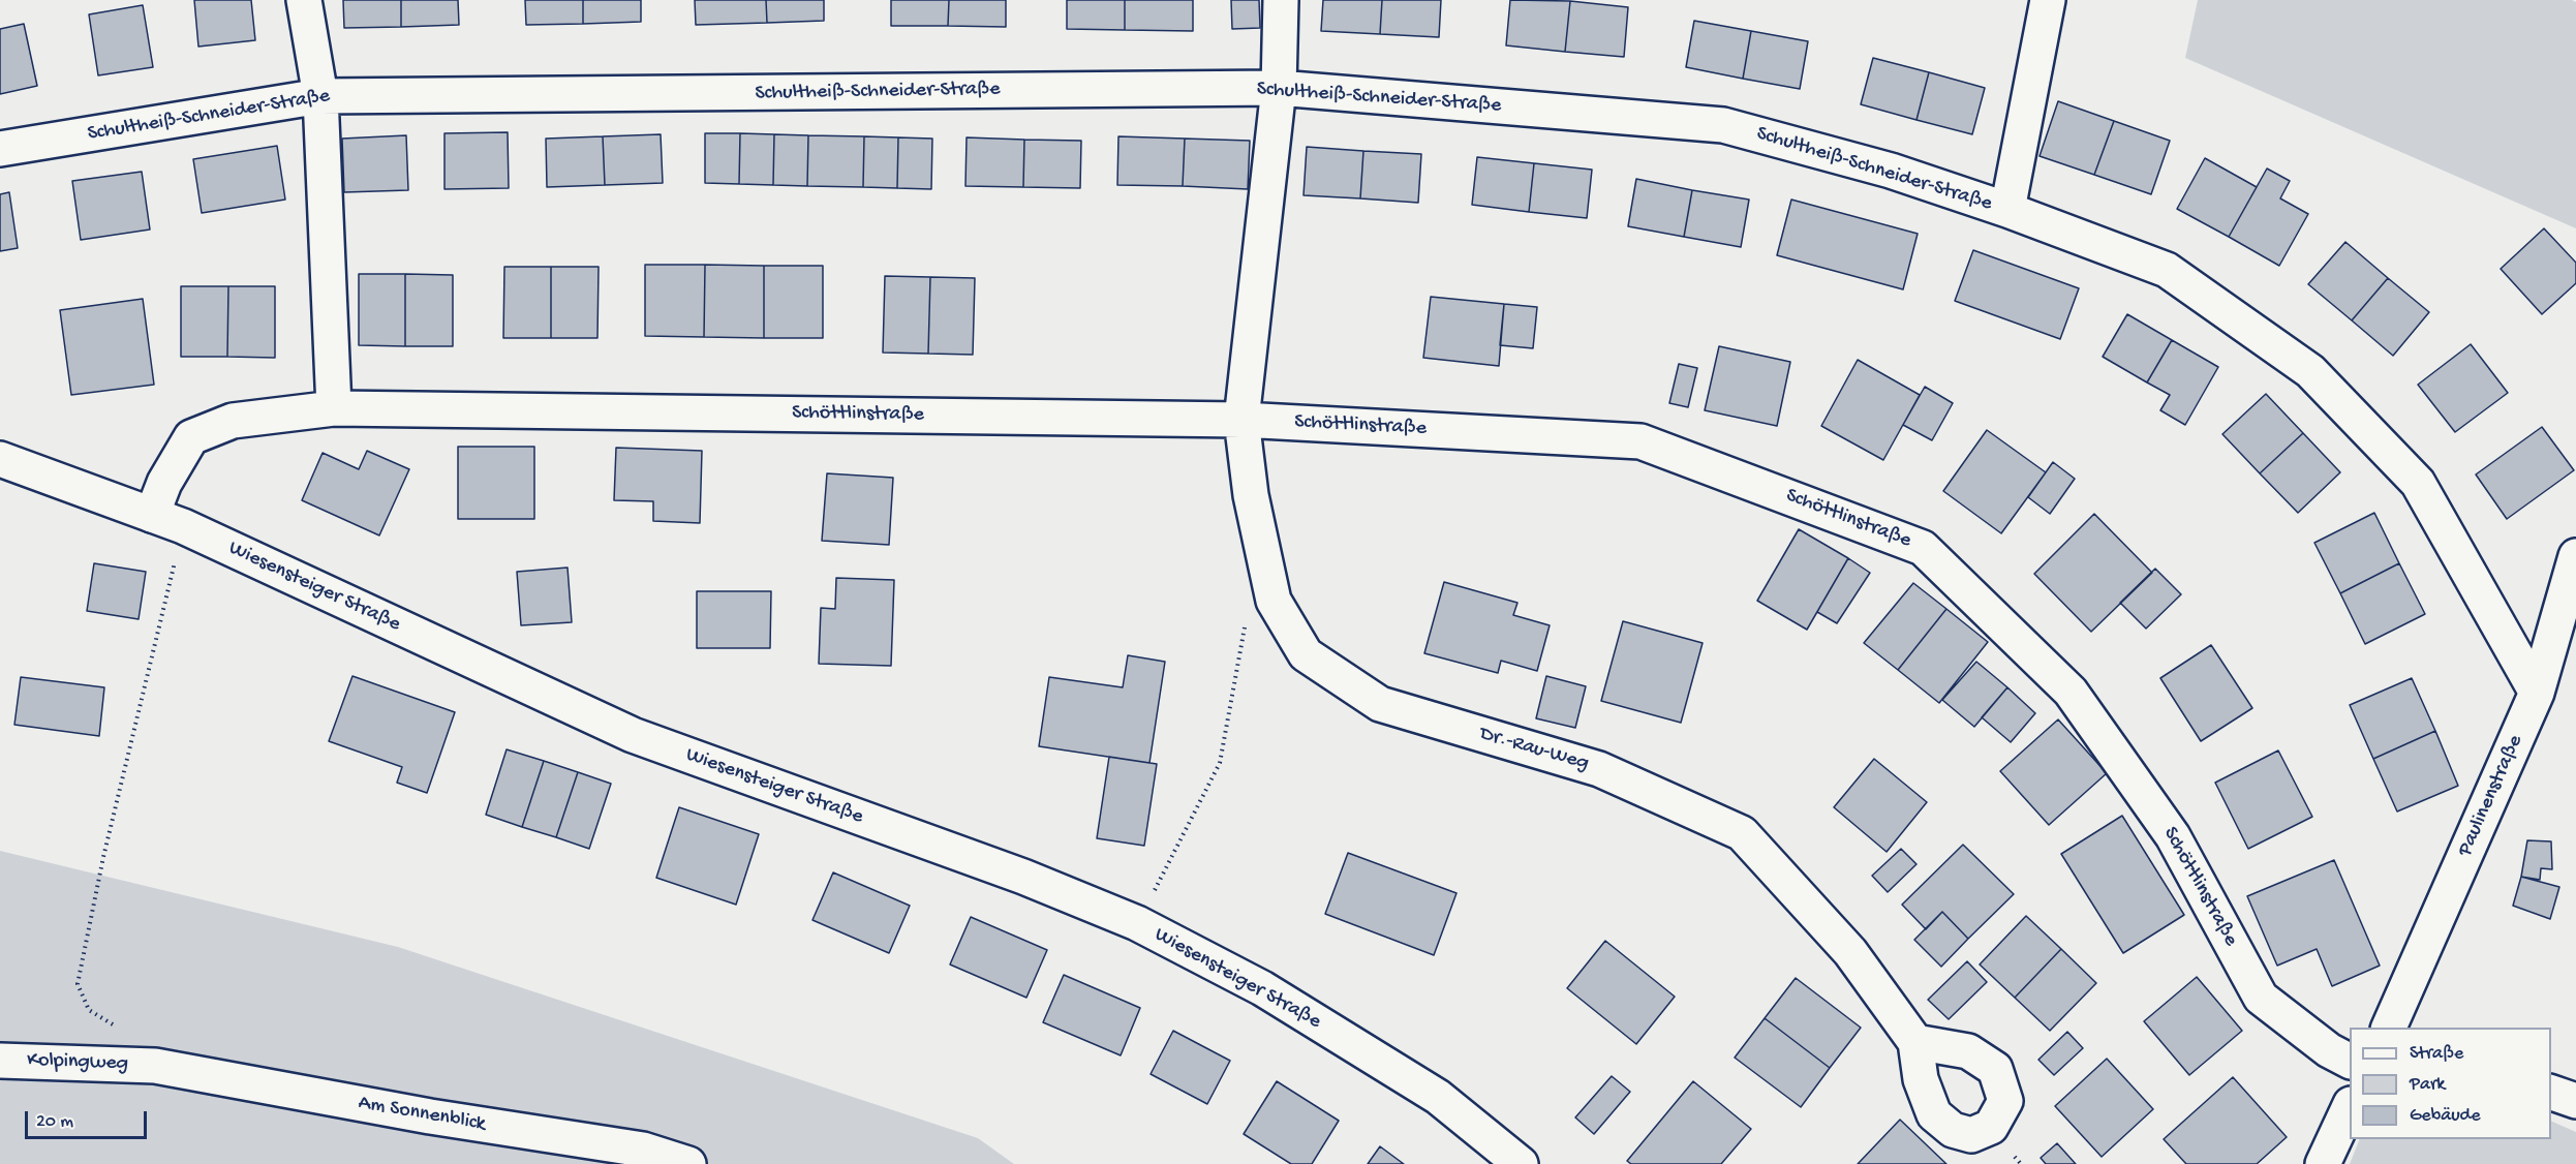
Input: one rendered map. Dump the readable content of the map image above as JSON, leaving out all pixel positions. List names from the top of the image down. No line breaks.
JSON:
{"streets":{"street":["Schultheiß-Schneider-Straße","Schöttlinstraße","Wiesensteiger Straße","Dr.-Rau-Weg","Paulinenstraße","Kolpingweg","Am Sonnenblick"]},"crossings":[["Schultheiß-Schneider-Straße","Dr.-Rau-Weg"],["Schultheiß-Schneider-Straße","Paulinenstraße"],["Schöttlinstraße","Wiesensteiger Straße"],["Schöttlinstraße","Dr.-Rau-Weg"],["Kolpingweg","Am Sonnenblick"]],"legend":["Straße","Park","Gebäude"],"scale_bar":"20 m"}
